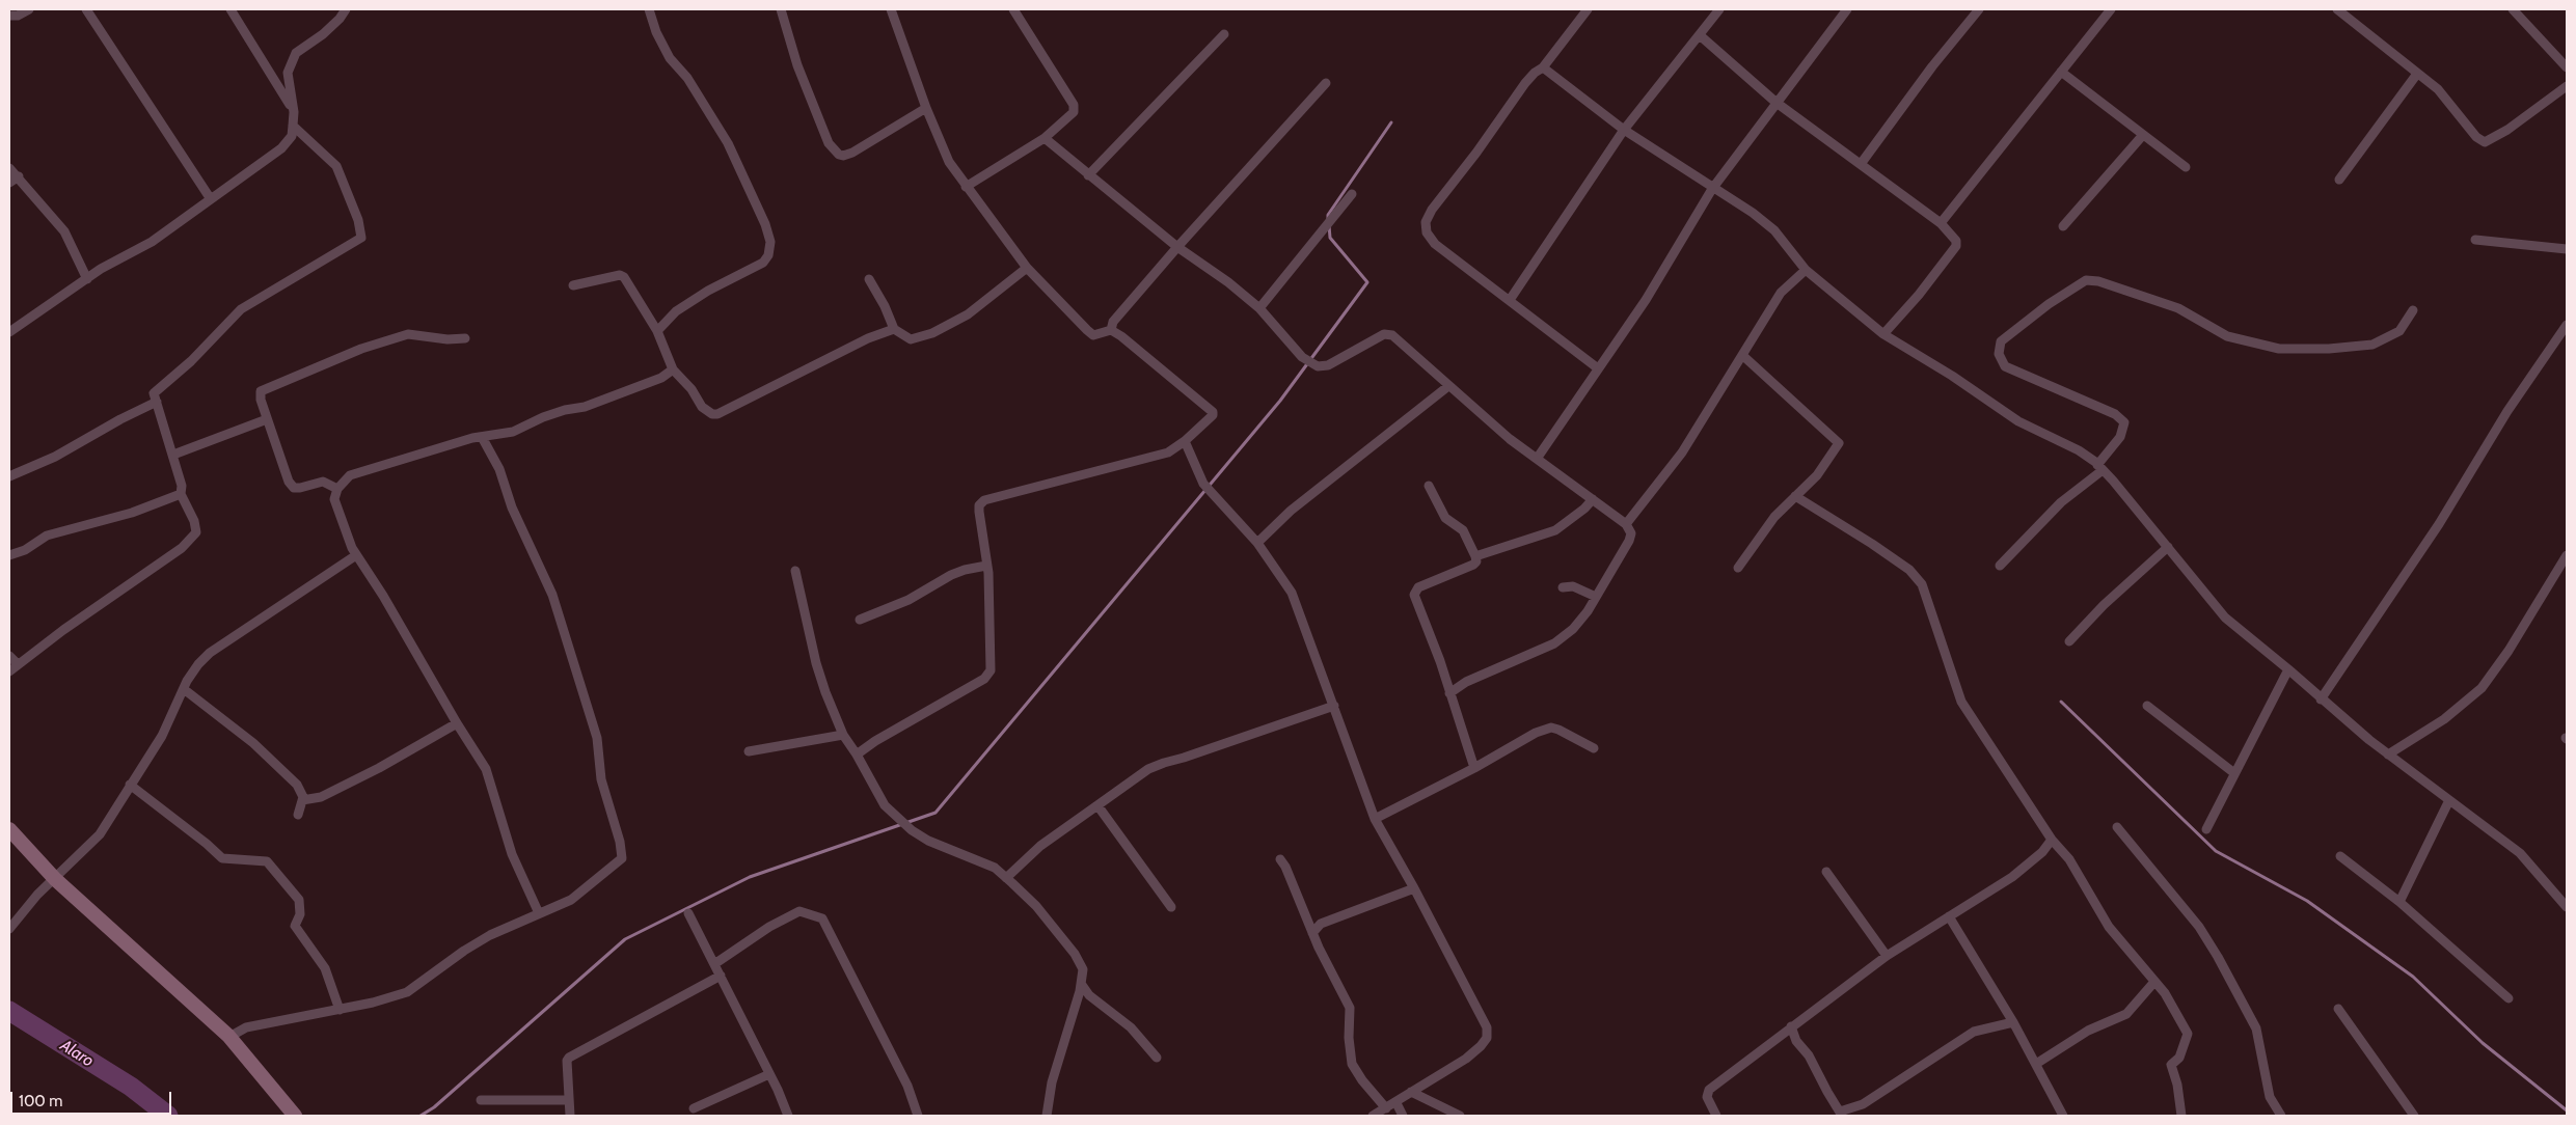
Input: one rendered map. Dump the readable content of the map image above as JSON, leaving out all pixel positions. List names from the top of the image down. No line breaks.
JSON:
{"water":["Alaro"],"scale_bar":"100 m"}
